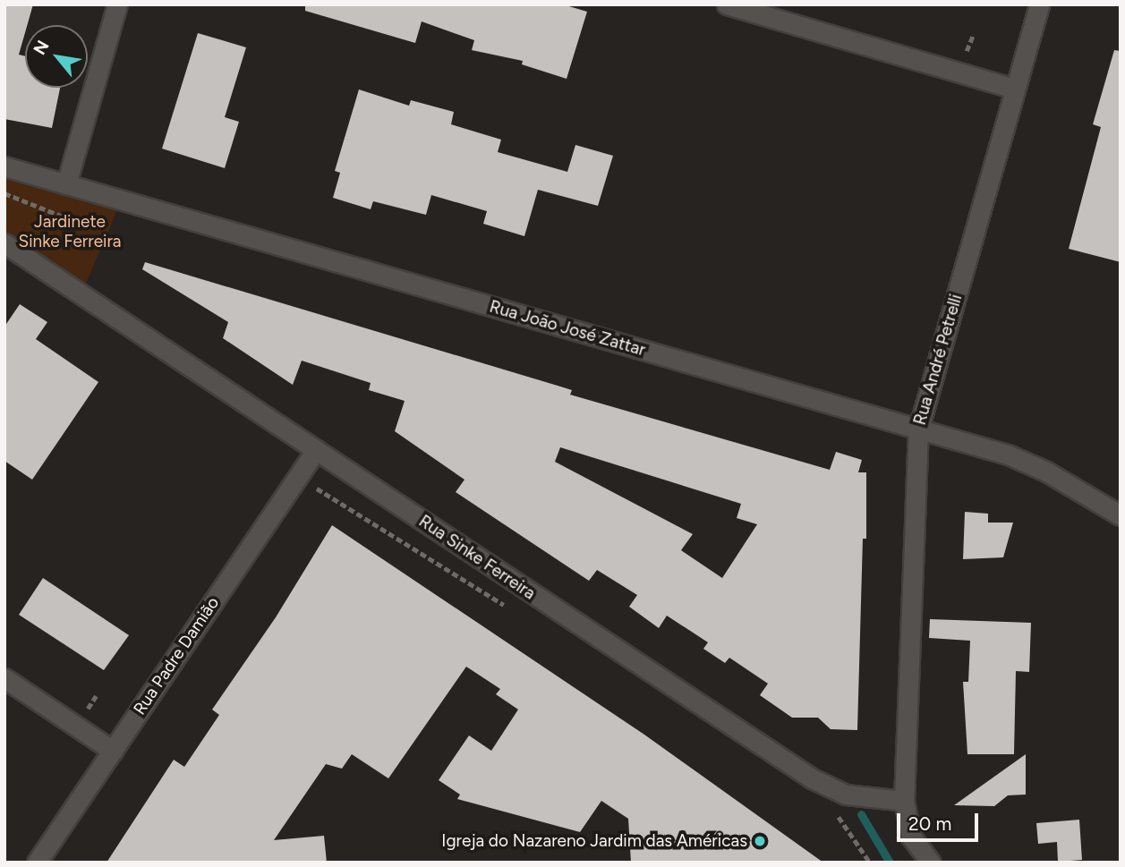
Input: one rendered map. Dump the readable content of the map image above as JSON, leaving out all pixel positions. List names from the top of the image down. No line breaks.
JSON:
{"streets":{"street":["Rua João José Zattar","Rua André Petrelli","Rua Sinke Ferreira","Rua Padre Damião"]},"crossings":[["Rua João José Zattar","Rua André Petrelli"],["Rua André Petrelli","Rua Sinke Ferreira"],["Rua Sinke Ferreira","Rua Padre Damião"]],"parks":["Jardinete Sinke Ferreira"],"places":["Igreja do Nazareno Jardim das Américas"],"scale_bar":"20 m","north":"top left"}
